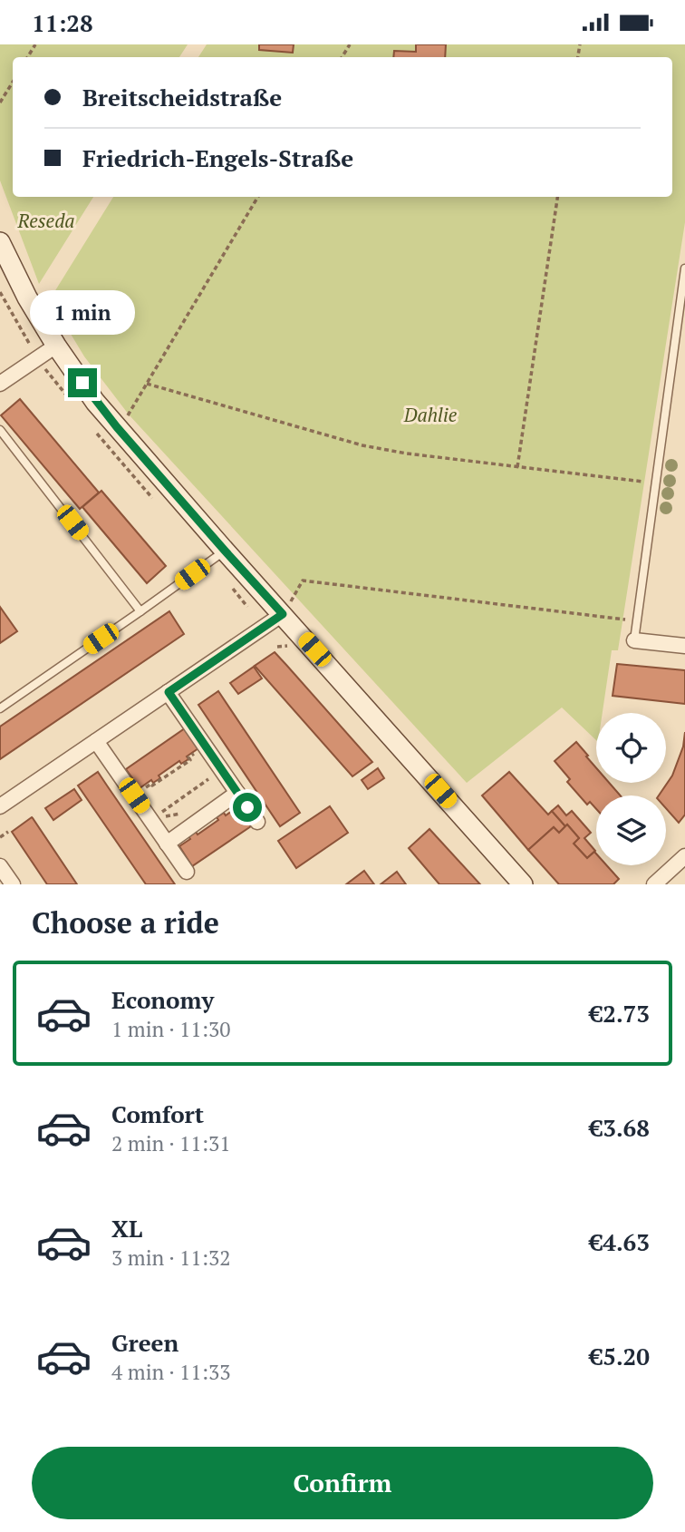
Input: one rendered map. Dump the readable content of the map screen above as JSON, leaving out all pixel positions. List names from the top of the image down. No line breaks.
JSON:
{"parks":["Reseda","Dahlie"],"page":{"status":"11:28","banner":["Breitscheidstraße","Friedrich-Engels-Straße"],"bubble":"1 min","heading":"Choose a ride","list":[{"name":"Economy","note":"1 min · 11:30","value":"€2.73"},{"name":"Comfort","note":"2 min · 11:31","value":"€3.68"},{"name":"XL","note":"3 min · 11:32","value":"€4.63"},{"name":"Green","note":"4 min · 11:33","value":"€5.20"}],"buttons":"Confirm"}}
